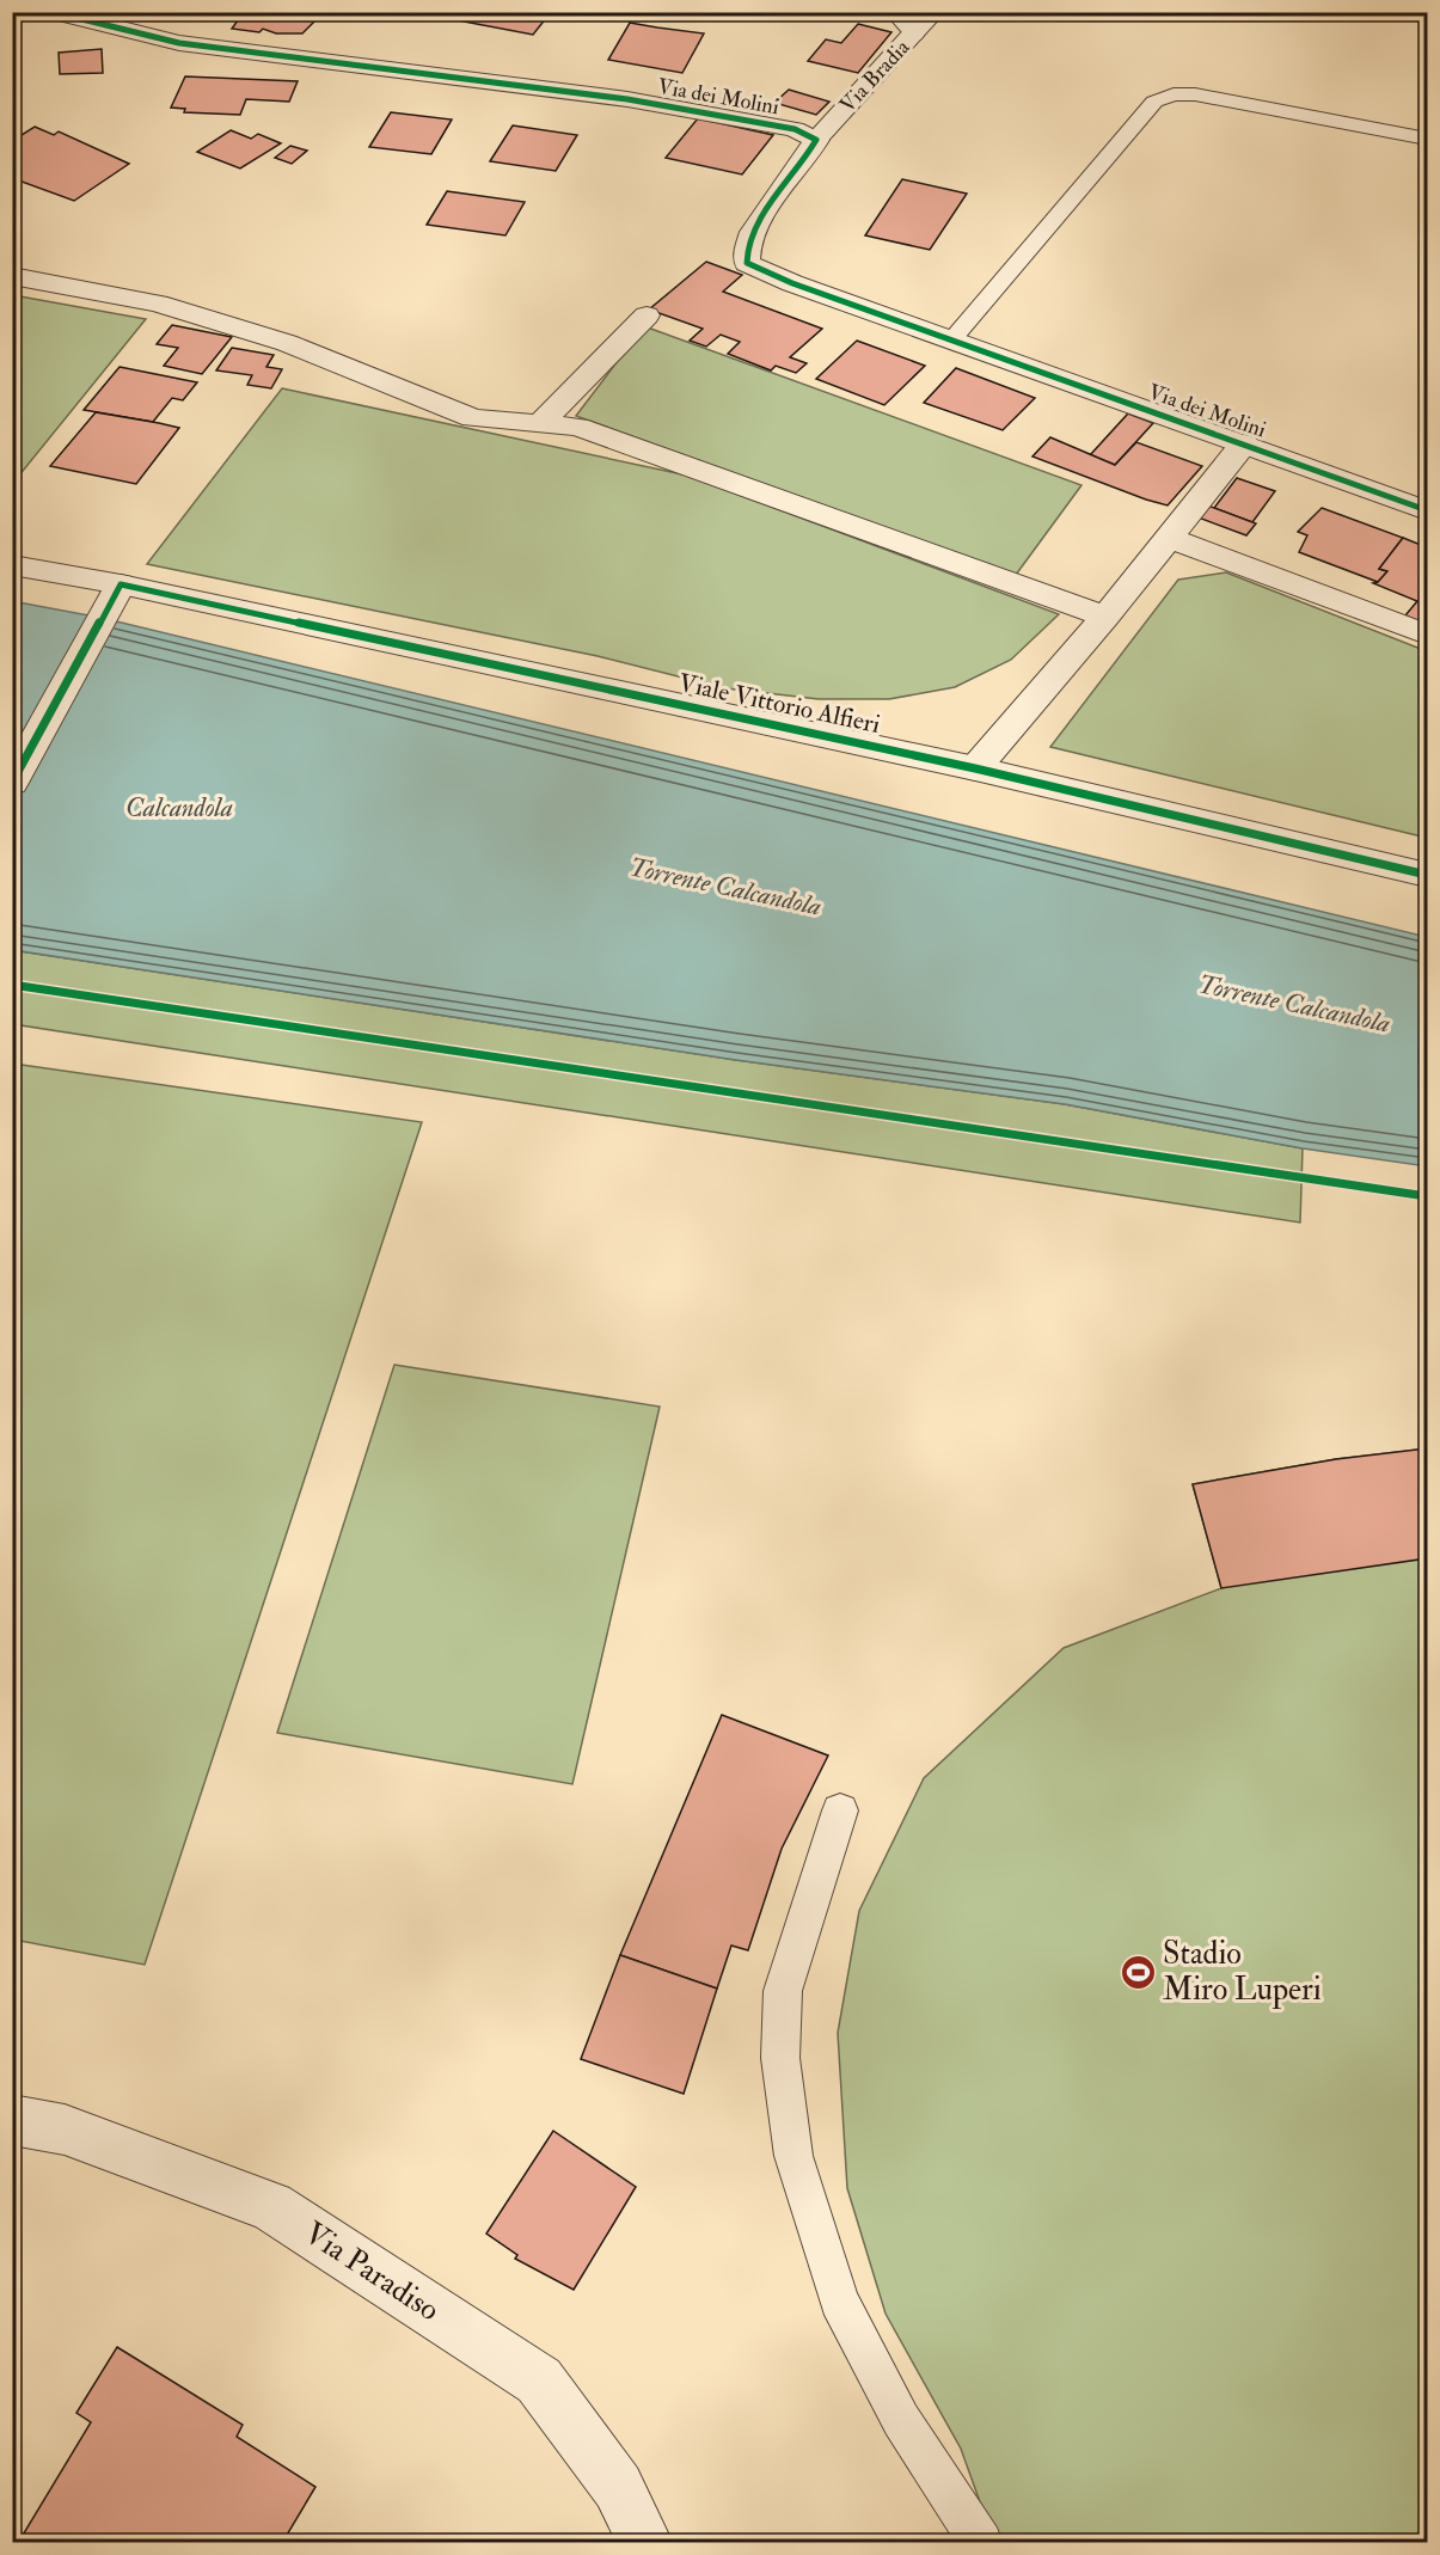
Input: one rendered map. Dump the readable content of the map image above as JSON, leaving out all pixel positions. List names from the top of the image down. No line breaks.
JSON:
{"streets":{"street":["Via Bradia","Via dei Molini","Viale Vittorio Alfieri","Via Paradiso"]},"crossings":[["Via Bradia","Via dei Molini"]],"water":["Calcandola","Torrente Calcandola"],"places":{"sports":["Stadio Miro Luperi"]}}
